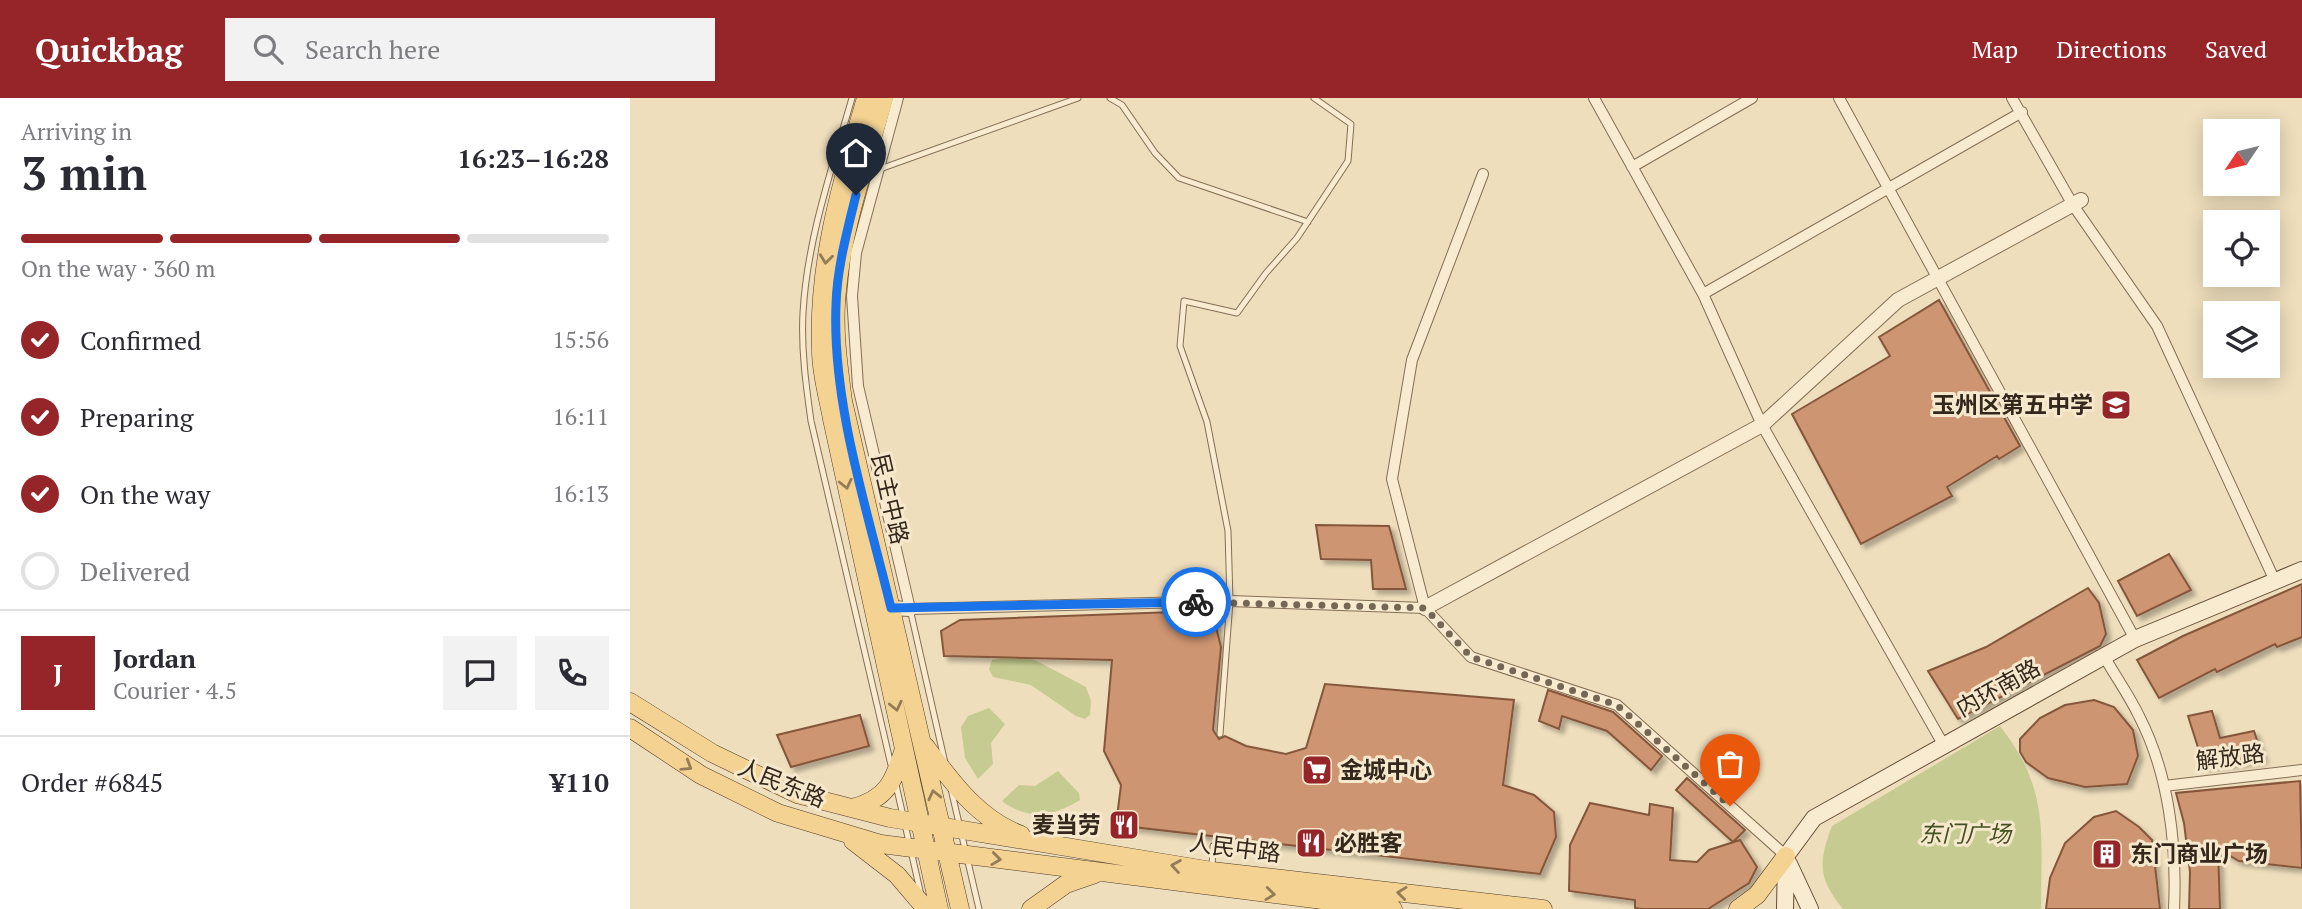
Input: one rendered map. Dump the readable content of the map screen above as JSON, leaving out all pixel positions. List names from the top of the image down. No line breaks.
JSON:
{"streets":{"main road":["民主中路","内环南路","人民东路","人民中路"],"street":["解放路"]},"crossings":[["民主中路","人民东路"],["民主中路","人民中路"],["人民东路","人民中路"]],"parks":["东门广场"],"places":{"school or university":["玉州区第五中学"],"supermarket":["金城中心"],"restaurant":["麦当劳","必胜客"],"building":["东门商业广场"]},"north":"bottom left","page":{"header":"Quickbag","search":"Search here","nav":["Map","Directions","Saved"],"heading":["3 min","Arriving in","16:23–16:28"],"panel":["Jordan","Courier · 4.5","Order #6845","¥110"],"bar":"On the way · 360 m","list":[["Confirmed","15:56"],["Preparing","16:11"],["On the way","16:13"],"Delivered"],"round":"J"}}
